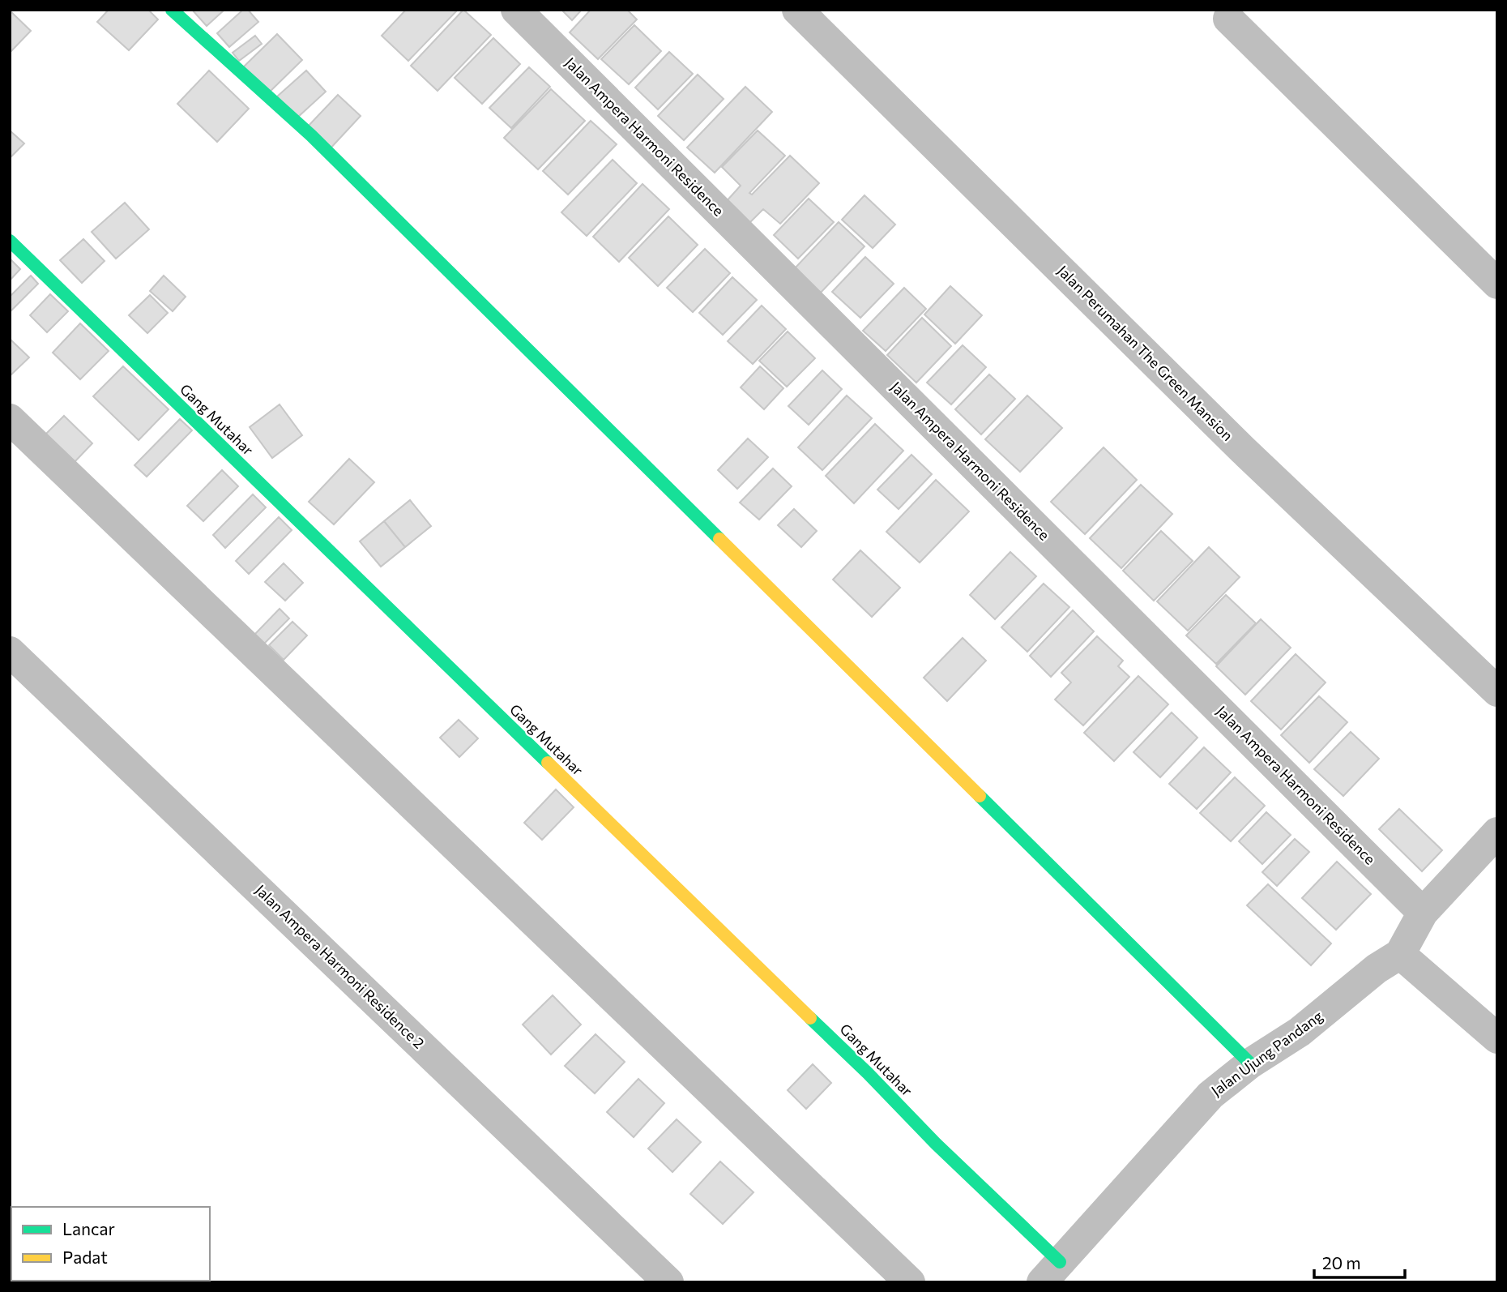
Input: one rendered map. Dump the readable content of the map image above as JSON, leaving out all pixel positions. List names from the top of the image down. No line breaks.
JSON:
{"streets":{"street":["Jalan Ampera Harmoni Residence","Jalan Perumahan The Green Mansion","Gang Mutahar","Jalan Ampera Harmoni Residence 2","Jalan Ujung Pandang"]},"crossings":[["Jalan Ampera Harmoni Residence","Jalan Ujung Pandang"],["Gang Mutahar","Jalan Ujung Pandang"]],"legend":["Lancar","Padat"],"scale_bar":"20 m"}
